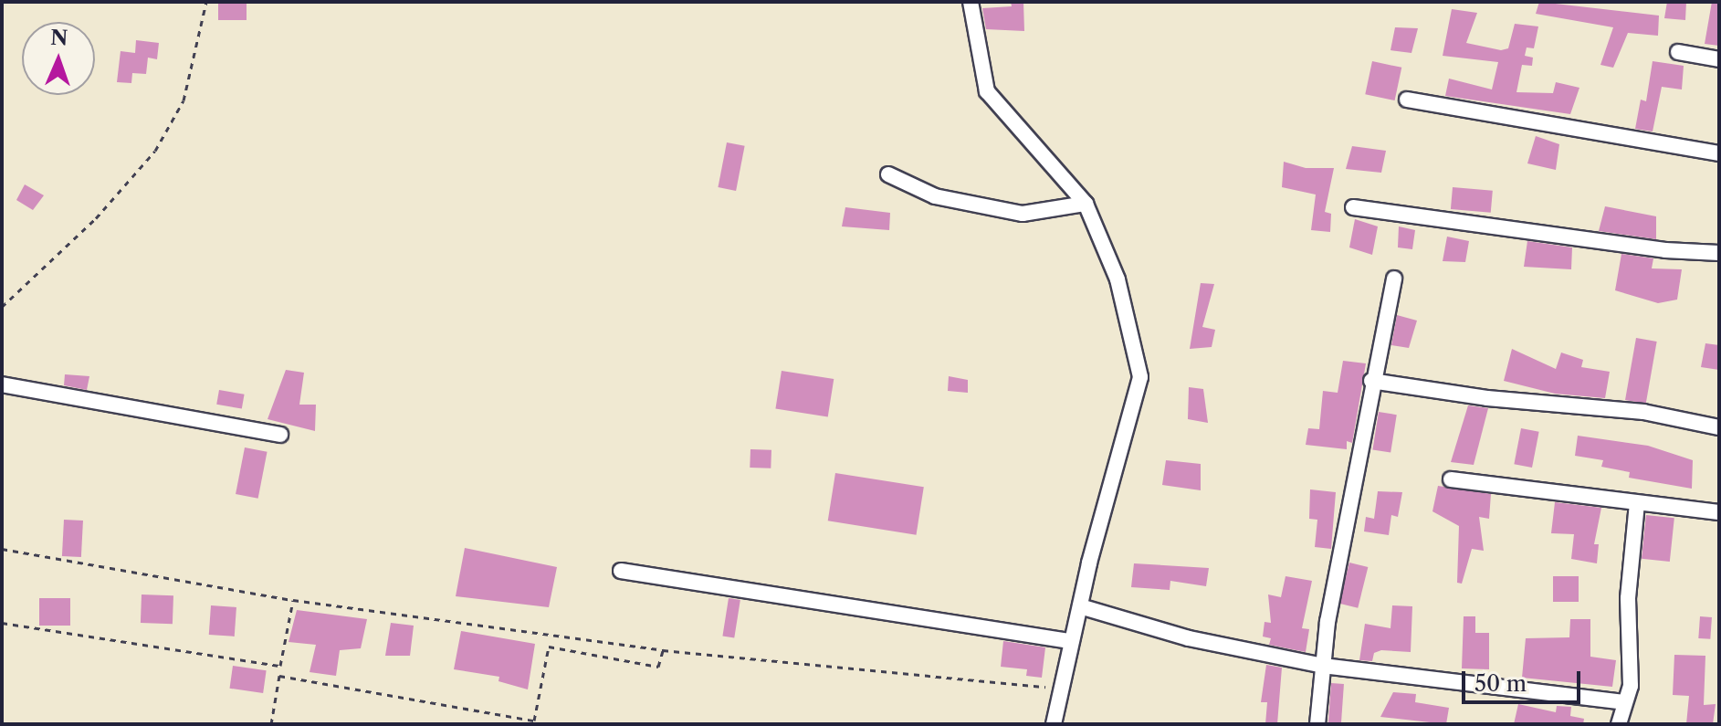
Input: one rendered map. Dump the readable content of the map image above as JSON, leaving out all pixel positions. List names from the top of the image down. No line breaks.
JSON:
{"scale_bar":"50 m","north":"top"}
